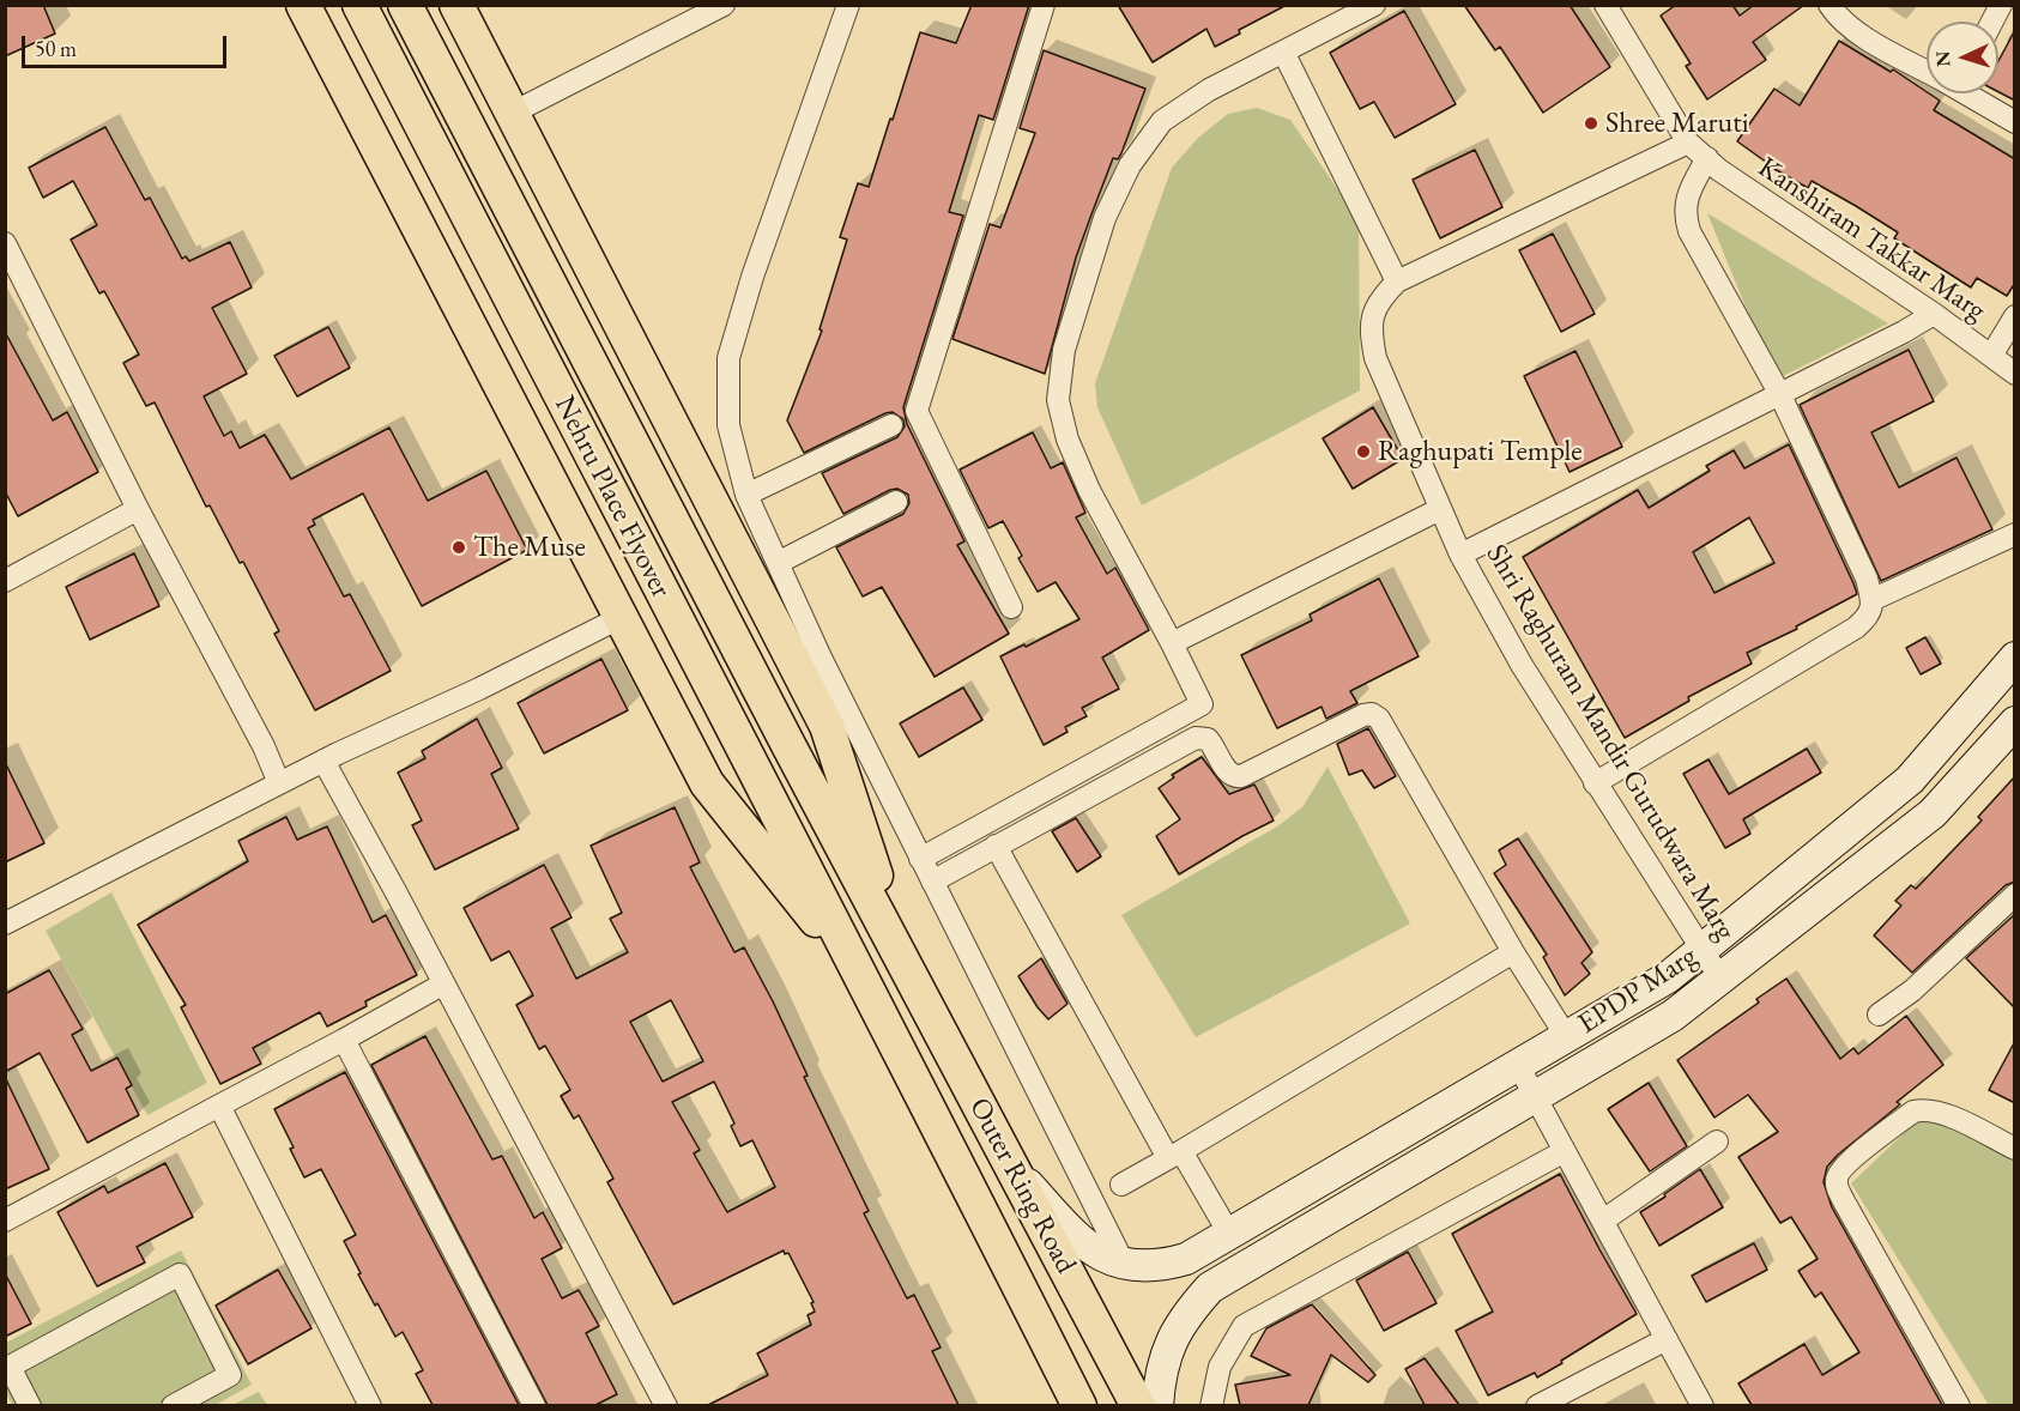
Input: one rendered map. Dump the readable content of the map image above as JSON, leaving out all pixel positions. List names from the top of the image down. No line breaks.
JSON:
{"streets":{"main road":["Nehru Place Flyover","EPDP Marg","Outer Ring Road"],"street":["Kanshiram Takkar Marg","Shri Raghuram Mandir Gurudwara Marg"]},"crossings":[["Kanshiram Takkar Marg","Shri Raghuram Mandir Gurudwara Marg"],["Nehru Place Flyover","Outer Ring Road"],["Shri Raghuram Mandir Gurudwara Marg","EPDP Marg"]],"places":["Shree Maruti","Raghupati Temple","The Muse"],"scale_bar":"50 m","north":"left"}
